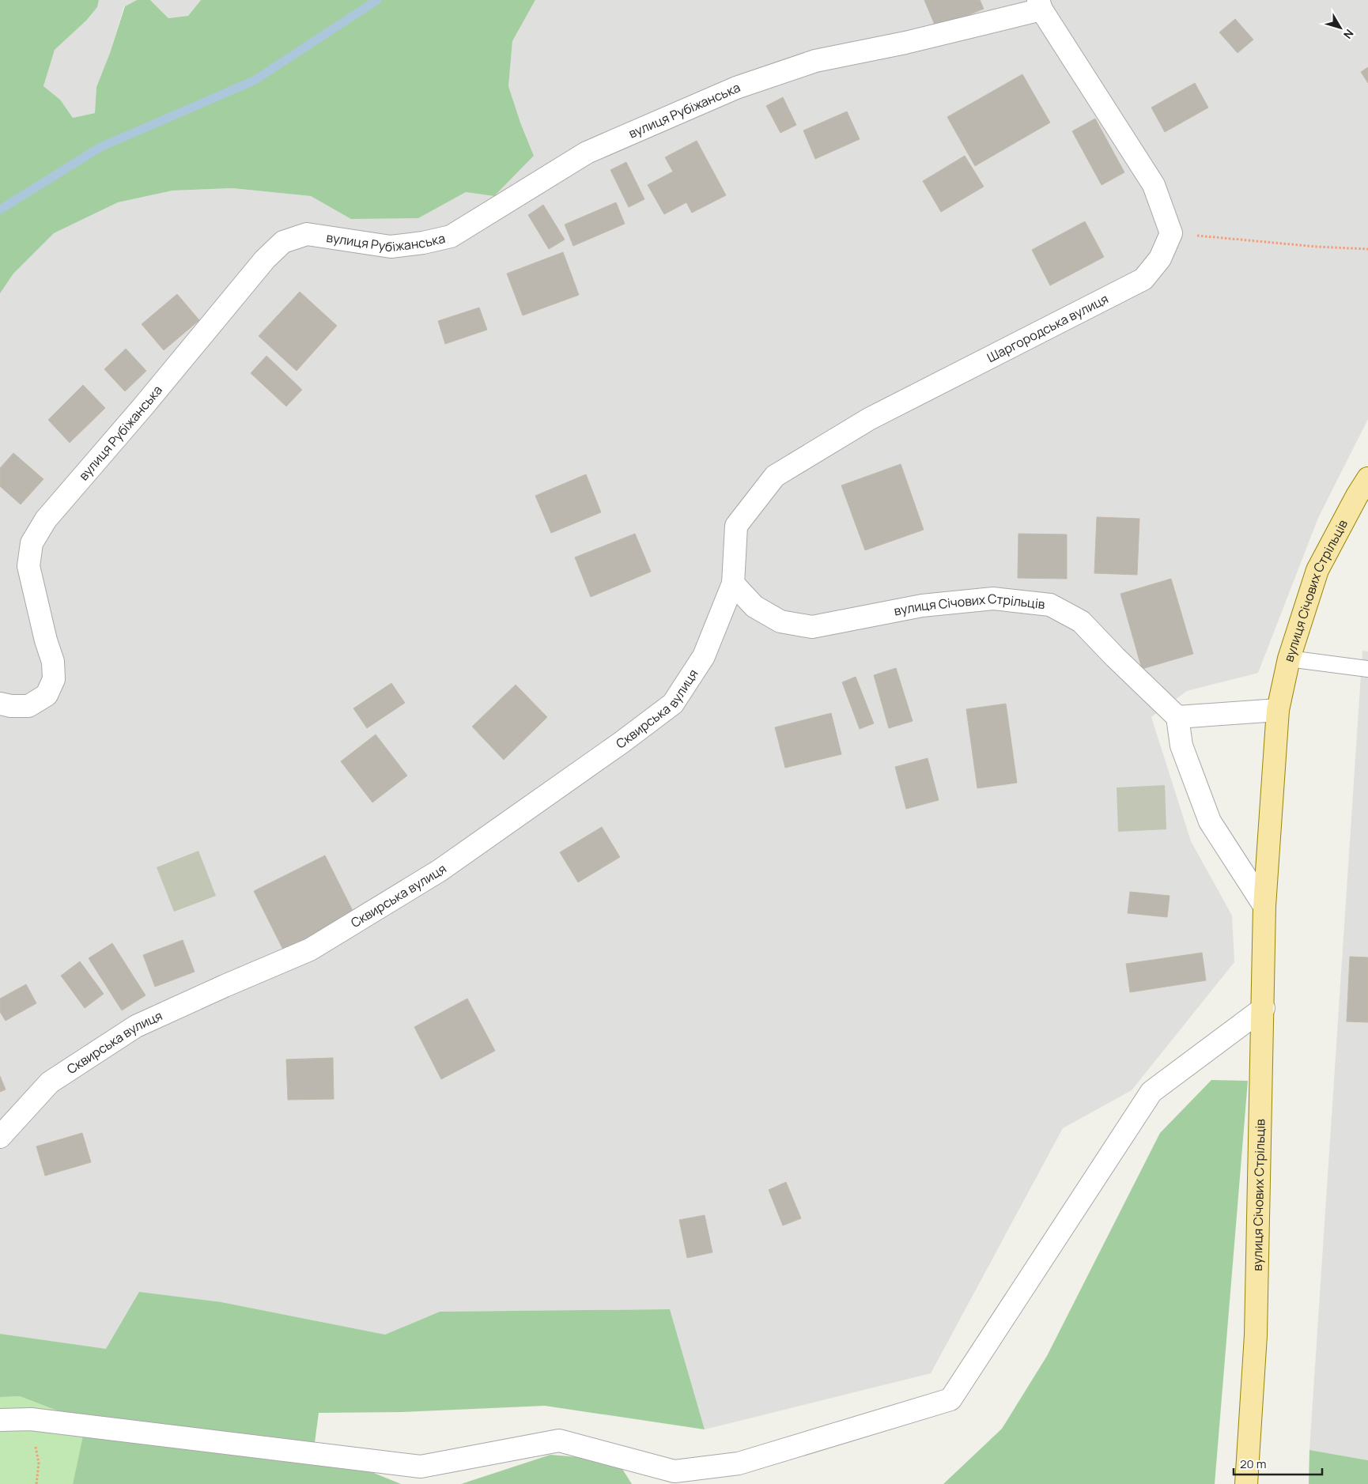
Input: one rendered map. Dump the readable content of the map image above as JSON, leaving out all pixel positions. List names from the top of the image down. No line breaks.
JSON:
{"streets":{"main road":["вулиця Січових Стрільців"],"street":["вулиця Рубіжанська","Шаргородська вулиця","Сквирська вулиця"]},"crossings":[["Шаргородська вулиця","вулиця Січових Стрільців"],["Шаргородська вулиця","Сквирська вулиця"],["вулиця Січових Стрільців","Сквирська вулиця"]],"scale_bar":"20 m","north":"bottom right"}
